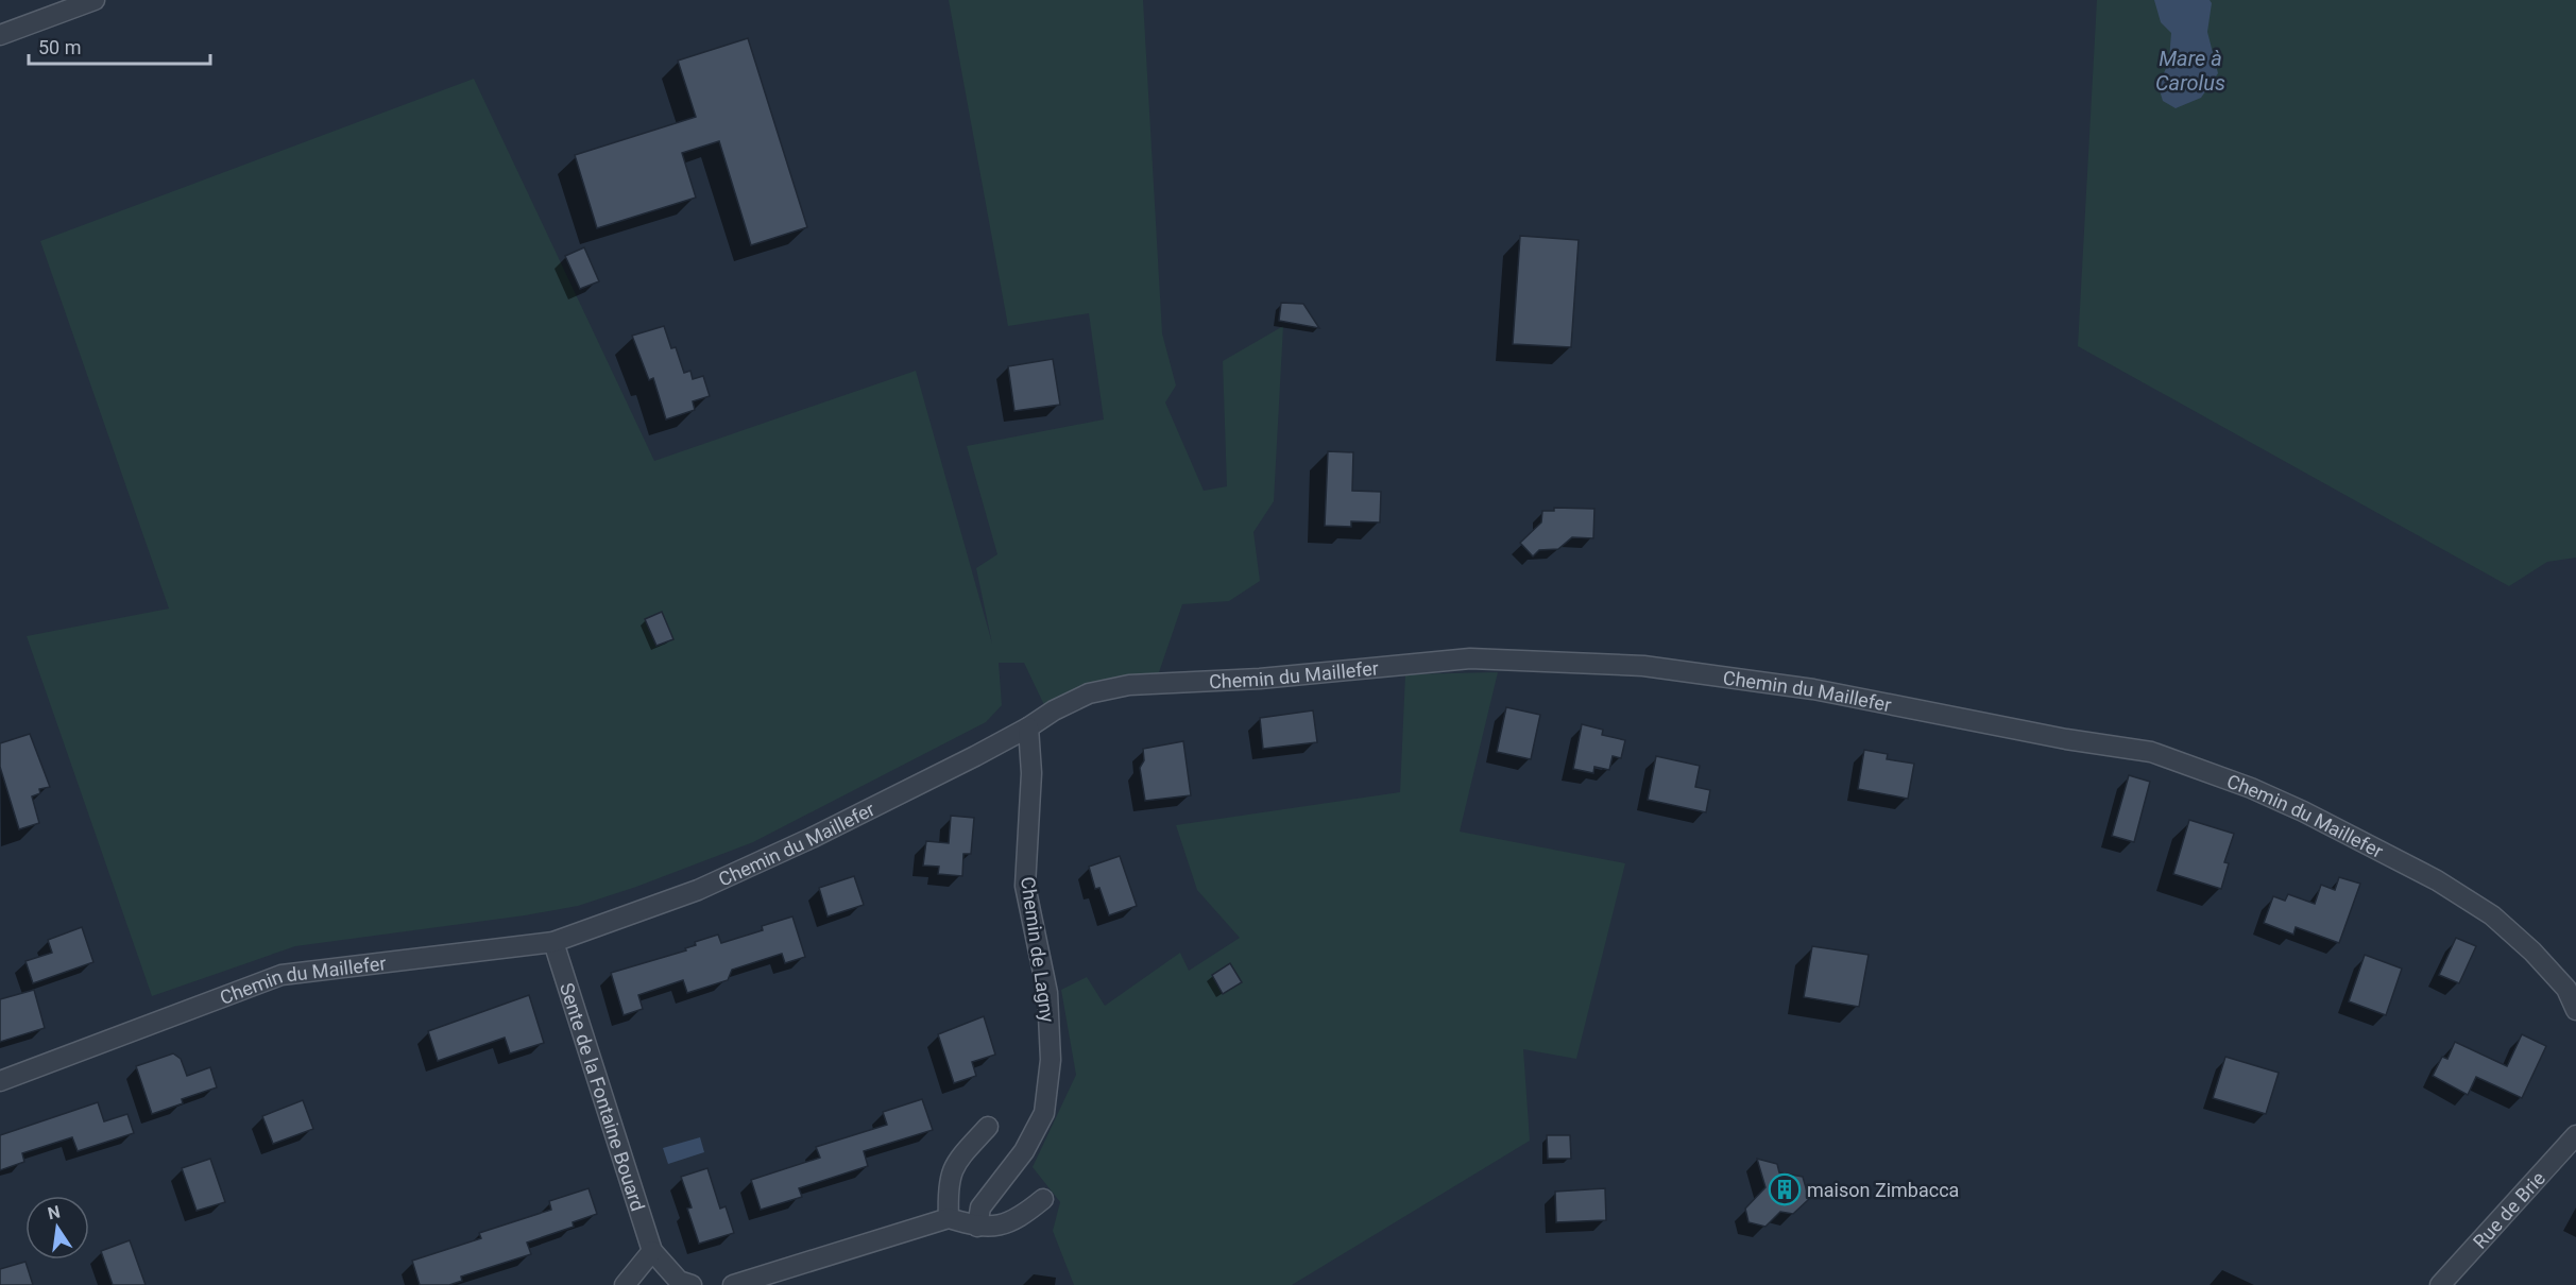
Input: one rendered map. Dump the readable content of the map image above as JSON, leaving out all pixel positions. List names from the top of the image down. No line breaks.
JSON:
{"streets":{"street":["Chemin du Maillefer","Chemin de Lagny","Sente de la Fontaine Bouard","Rue de Brie"]},"crossings":[["Chemin du Maillefer","Chemin de Lagny"],["Chemin du Maillefer","Sente de la Fontaine Bouard"]],"water":["Mare à Carolus"],"places":{"building":["maison Zimbacca"]},"scale_bar":"50 m","north":"top"}
